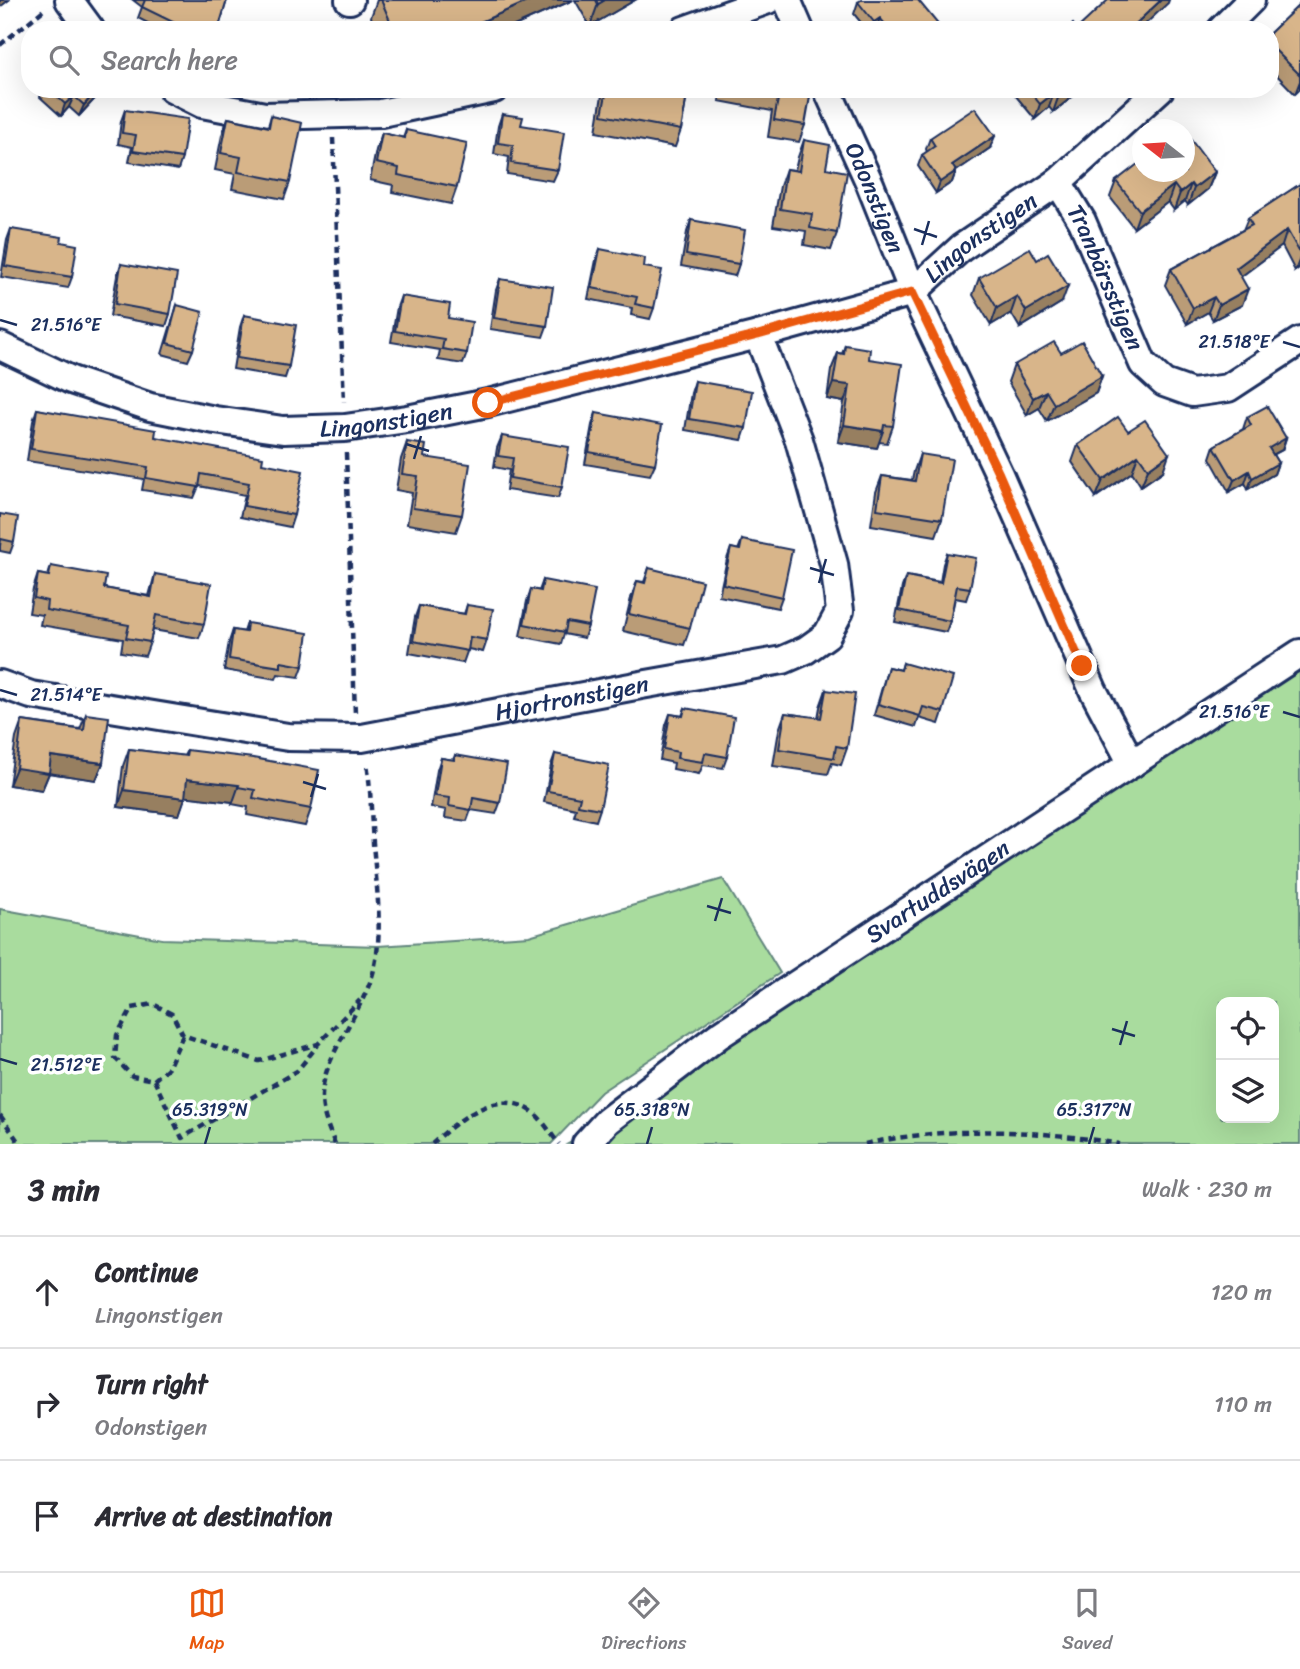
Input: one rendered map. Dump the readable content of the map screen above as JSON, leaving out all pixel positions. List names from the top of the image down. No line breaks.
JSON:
{"streets":{"street":["Odonstigen","Lingonstigen","Tranbärsstigen","Hjortronstigen","Svartuddsvägen"]},"crossings":[["Odonstigen","Lingonstigen"],["Odonstigen","Svartuddsvägen"],["Lingonstigen","Tranbärsstigen"],["Lingonstigen","Hjortronstigen"]],"north":"left","page":{"search":"Search here","heading":["3 min","Walk · 230 m"],"list":[["Continue","Lingonstigen","120 m"],["Turn right","Odonstigen","110 m"],"Arrive at destination"],"nav":["Map","Directions","Saved"]},"coordinates":["21.516°E","21.518°E","21.514°E","21.512°E","65.319°N","65.318°N","65.317°N"]}
